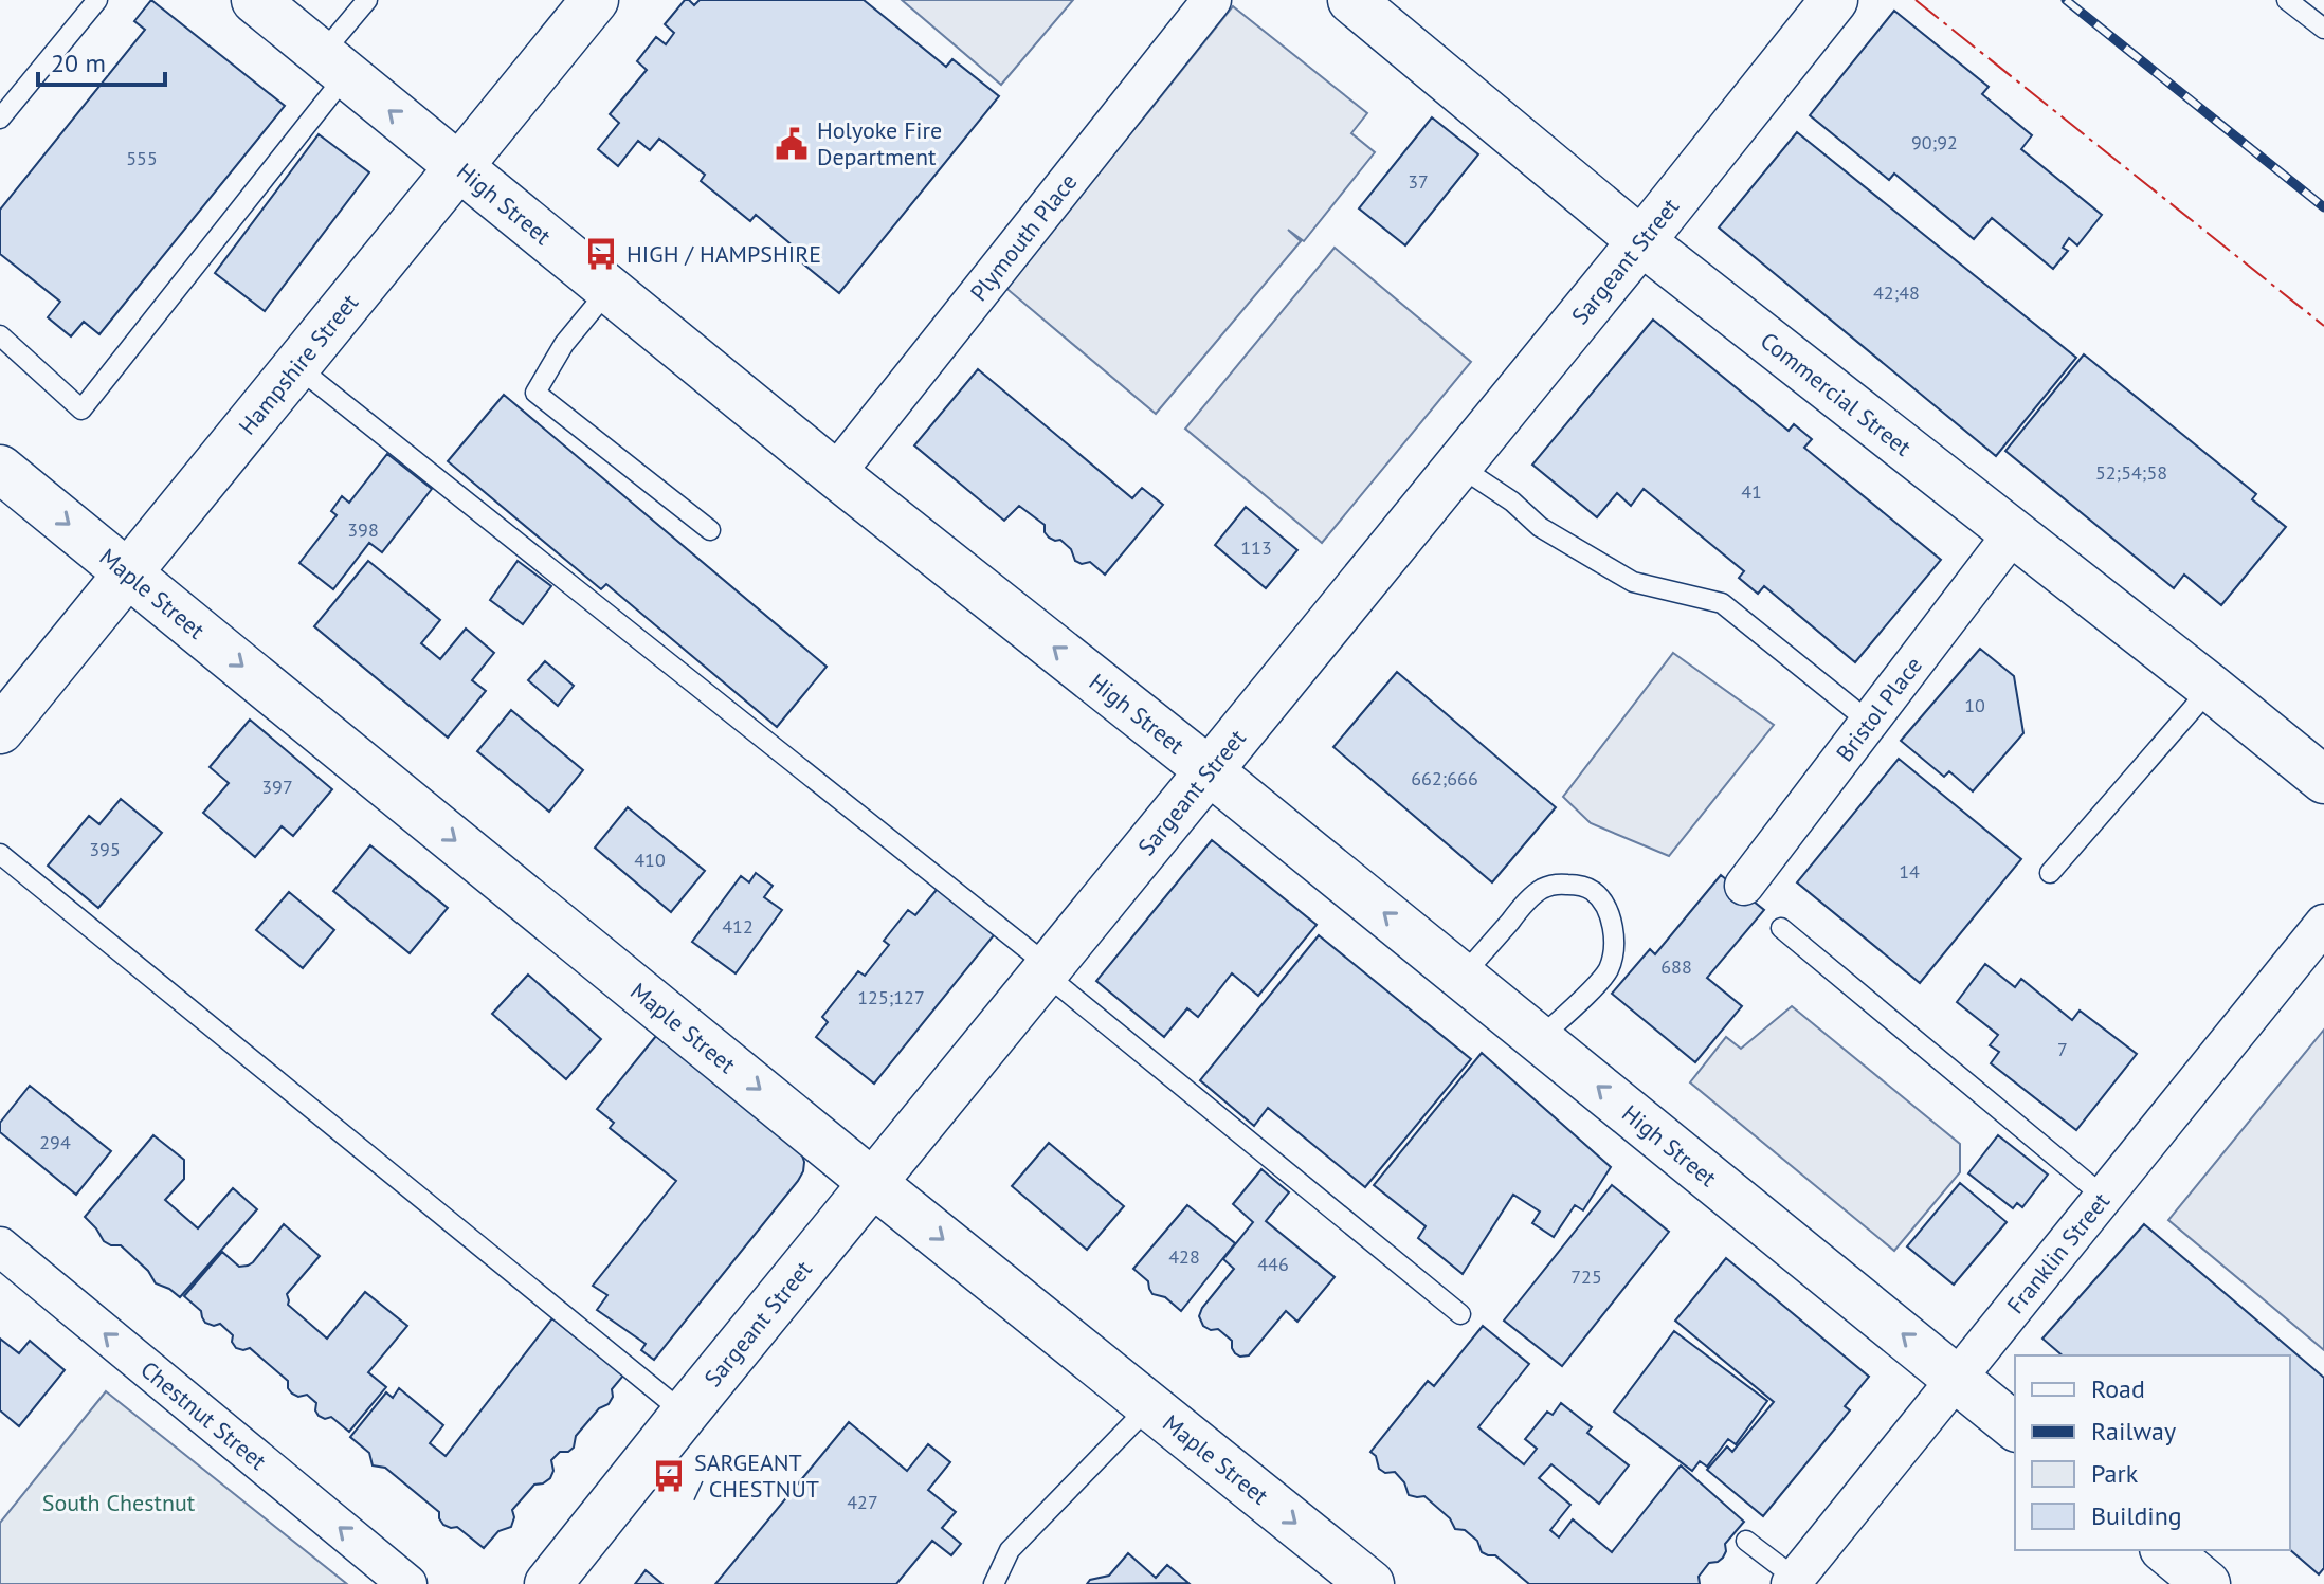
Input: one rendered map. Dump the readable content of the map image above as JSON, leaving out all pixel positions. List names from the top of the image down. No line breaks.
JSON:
{"streets":{"street":["High Street","Plymouth Place","Sargeant Street","Hampshire Street","Commercial Street","Maple Street","Bristol Place","Franklin Street","Chestnut Street"]},"crossings":[["High Street","Plymouth Place"],["High Street","Sargeant Street"],["High Street","Hampshire Street"],["High Street","Franklin Street"],["Sargeant Street","Commercial Street"],["Sargeant Street","Maple Street"],["Hampshire Street","Maple Street"],["Commercial Street","Bristol Place"]],"one_way":["High Street","Maple Street","Chestnut Street"],"parks":["South Chestnut"],"places":{"public building":["Holyoke Fire Department"],"bus stop":["HIGH / HAMPSHIRE","SARGEANT / CHESTNUT"]},"house_numbers":["90;92","555","37","42;48","52;54;58","41","398","113","10","662;666","397","395","410","14","412","688","125;127","7","294","428","446","725","427"],"legend":["Road","Railway","Park","Building"],"scale_bar":"20 m"}
